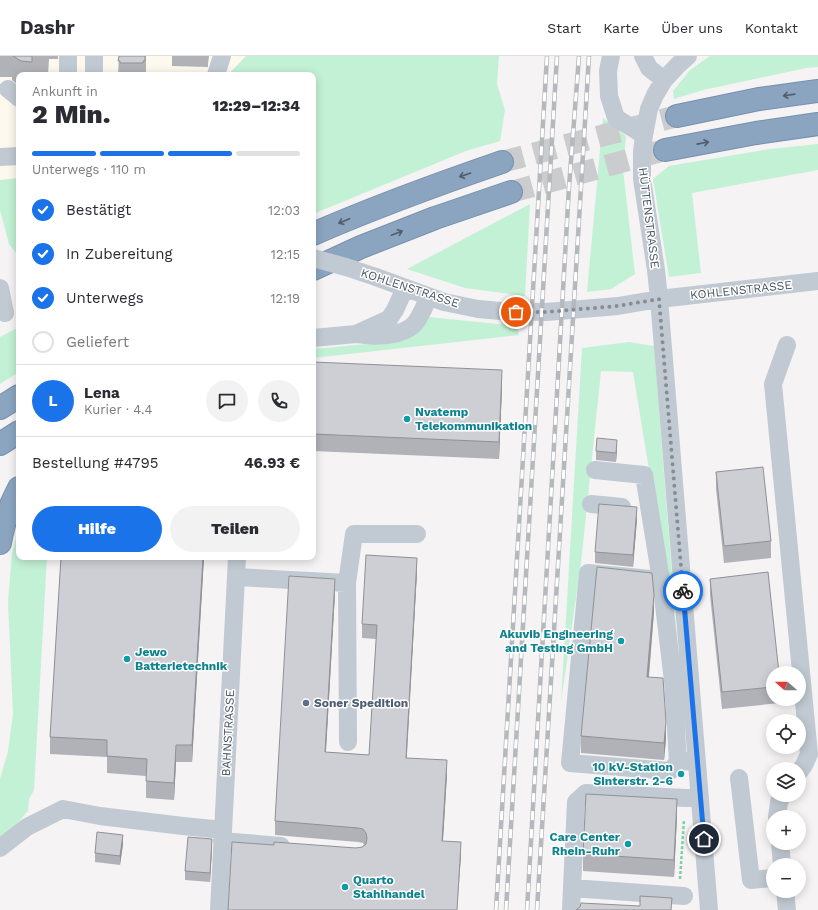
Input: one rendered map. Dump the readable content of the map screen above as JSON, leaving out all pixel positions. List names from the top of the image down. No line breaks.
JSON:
{"streets":{"street":["HÜTTENSTRASSE","KOHLENSTRASSE","BAHNSTRASSE"]},"crossings":[["HÜTTENSTRASSE","KOHLENSTRASSE"]],"places":["Nvatemp Telekommunikation","Akuvib Engineering and Testing GmbH","Jewo Batterietechnik","Soner Spedition","10 kV-Station Sinterstr. 2-6","Care Center Rhein-Ruhr","Quarto Stahlhandel"],"north":"left","page":{"header":"Dashr","nav":["Start","Karte","Über uns","Kontakt"],"heading":["2 Min.","Ankunft in","12:29–12:34"],"panel":["Lena","Kurier · 4.4","Bestellung #4795","46.93 €"],"bar":"Unterwegs · 110 m","list":[["Bestätigt","12:03"],["In Zubereitung","12:15"],["Unterwegs","12:19"],"Geliefert"],"round":"L","buttons":["Hilfe","Teilen"],"map_buttons":["+","−"]}}
